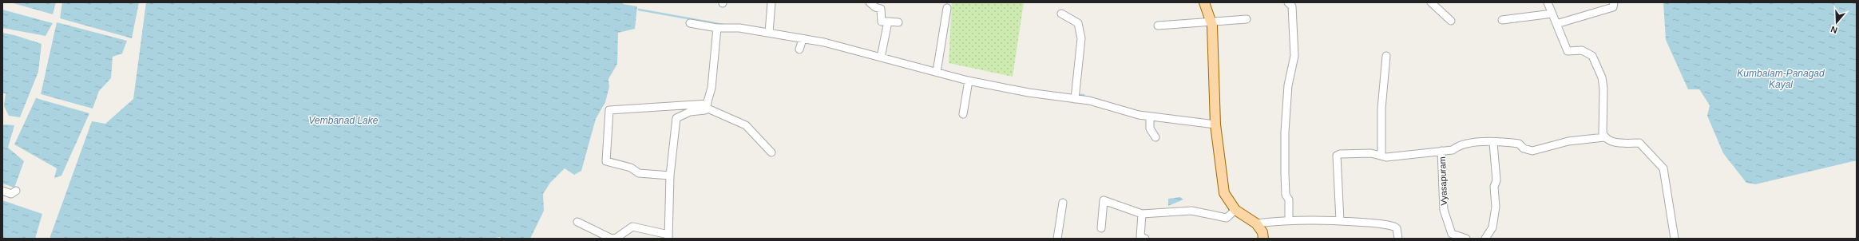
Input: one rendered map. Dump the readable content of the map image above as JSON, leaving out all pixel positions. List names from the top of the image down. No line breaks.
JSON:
{"streets":{"street":["Vyasapuram"]},"water":["Kumbalam-Panagad Kayal","Vembanad Lake"],"north":"bottom"}
